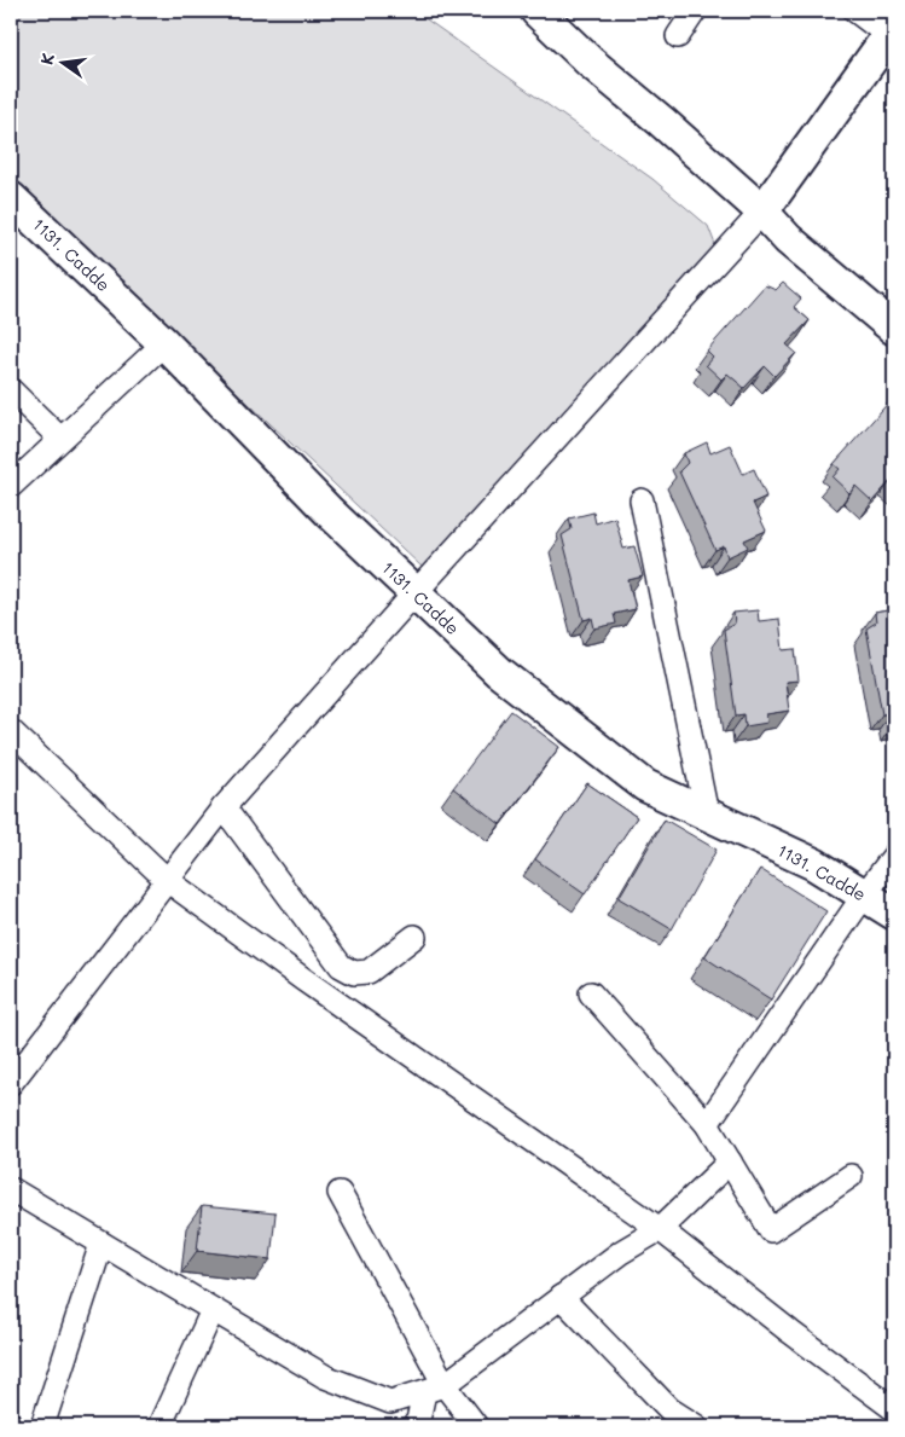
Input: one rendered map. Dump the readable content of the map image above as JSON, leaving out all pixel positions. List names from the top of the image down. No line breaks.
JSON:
{"streets":{"street":["1131. Cadde"]},"north":"left"}
